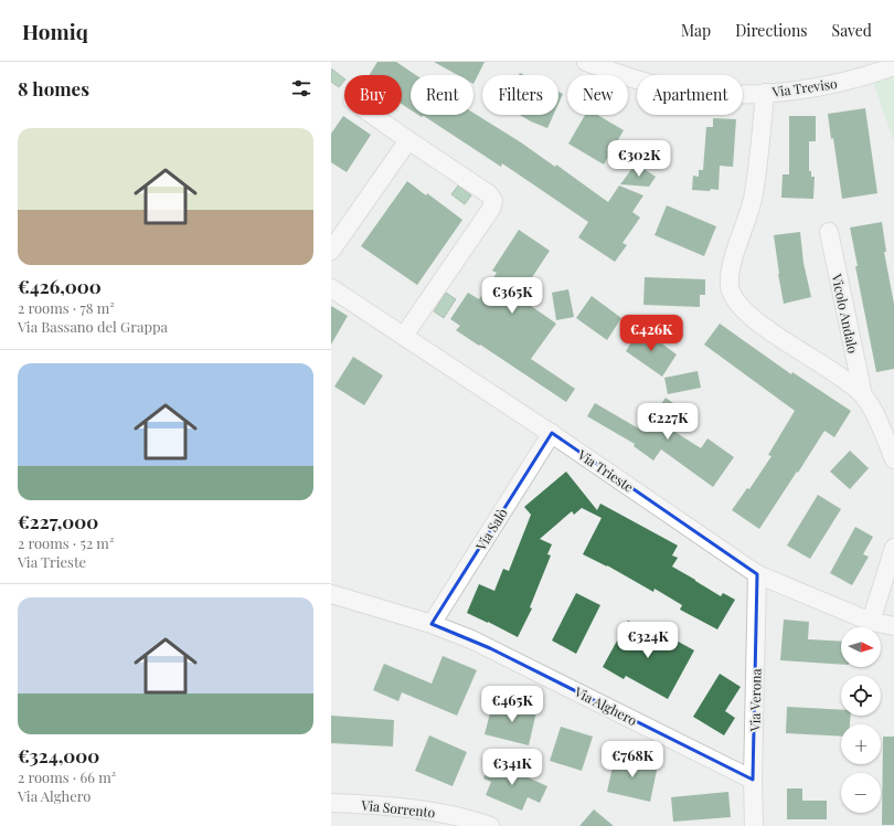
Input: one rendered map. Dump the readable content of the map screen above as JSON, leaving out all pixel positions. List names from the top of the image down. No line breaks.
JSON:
{"streets":{"street":["Via Treviso","Vicolo Andalo","Via Trieste","Via Salò","Via Verona","Via Alghero","Via Sorrento"]},"crossings":[["Via Trieste","Via Salò"],["Via Trieste","Via Verona"],["Via Salò","Via Alghero"],["Via Verona","Via Alghero"]],"north":"right","page":{"header":"Homiq","nav":["Map","Directions","Saved"],"heading":"8 homes","chip":["Buy","Rent","Filters","New","Apartment"],"list":[{"name":"€426,000","note":"2 rooms · 78 m² · Via Bassano del Grappa"},{"name":"€227,000","note":"2 rooms · 52 m² · Via Trieste"},{"name":"€324,000","note":"2 rooms · 66 m² · Via Alghero"}],"price":["€302K","€365K","€426K","€227K","€324K","€465K","€768K","€341K"],"map_buttons":["+","−"]}}
